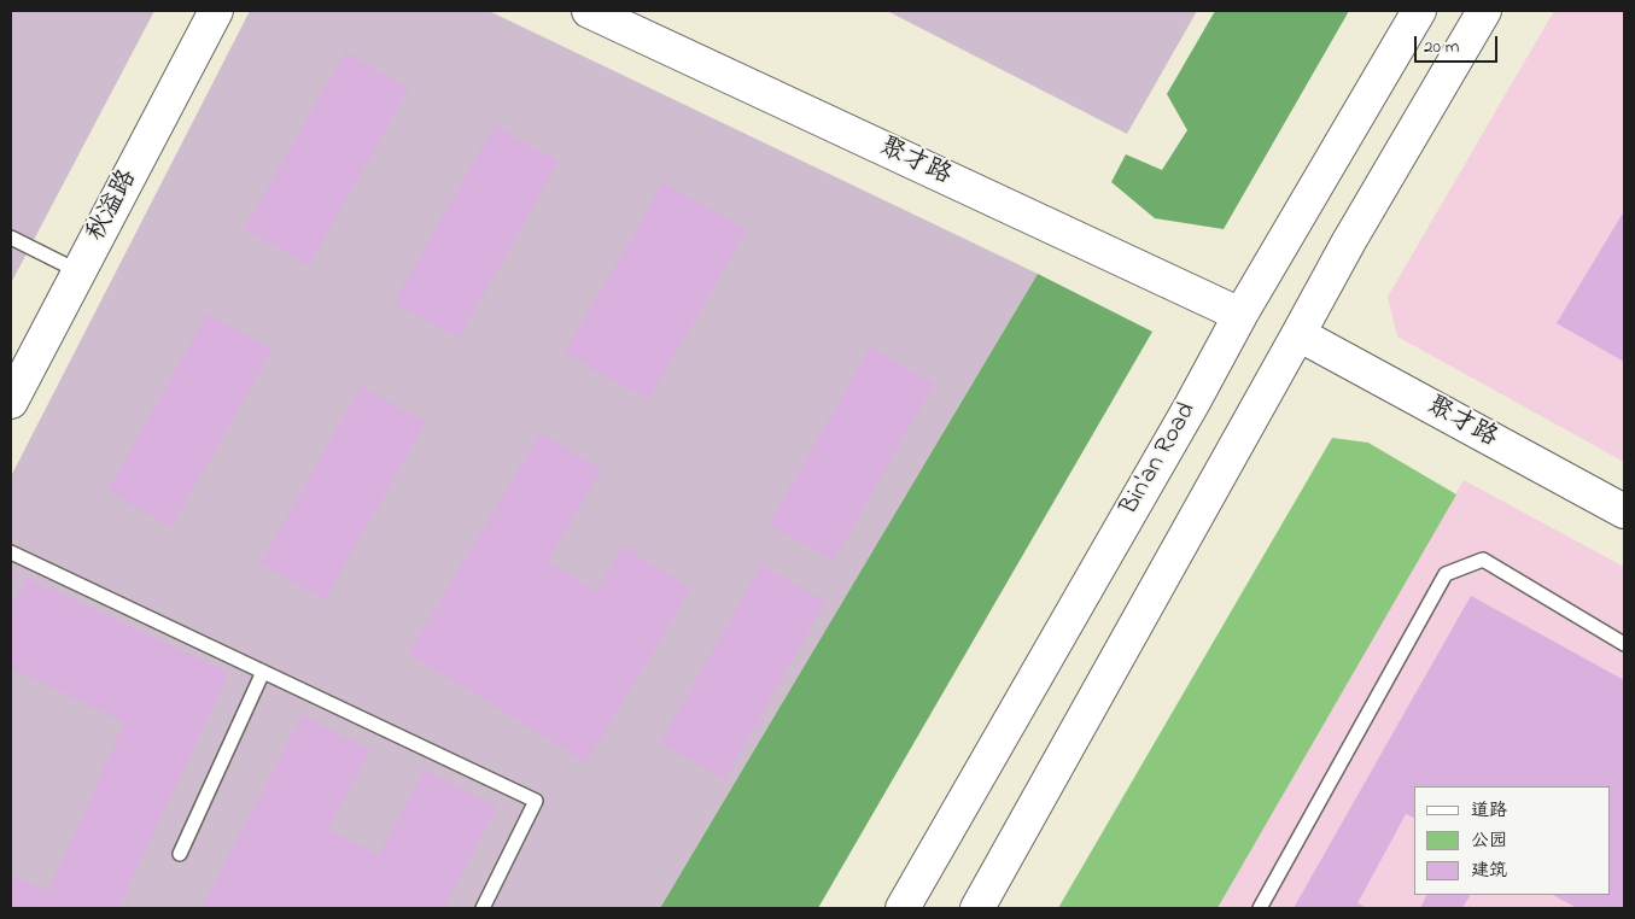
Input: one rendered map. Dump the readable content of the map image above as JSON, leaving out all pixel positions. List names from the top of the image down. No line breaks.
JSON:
{"streets":{"main road":["聚才路","秋溢路","Bin'an Road"]},"crossings":[["聚才路","Bin'an Road"]],"legend":["道路","公园","建筑"],"scale_bar":"20 m"}
